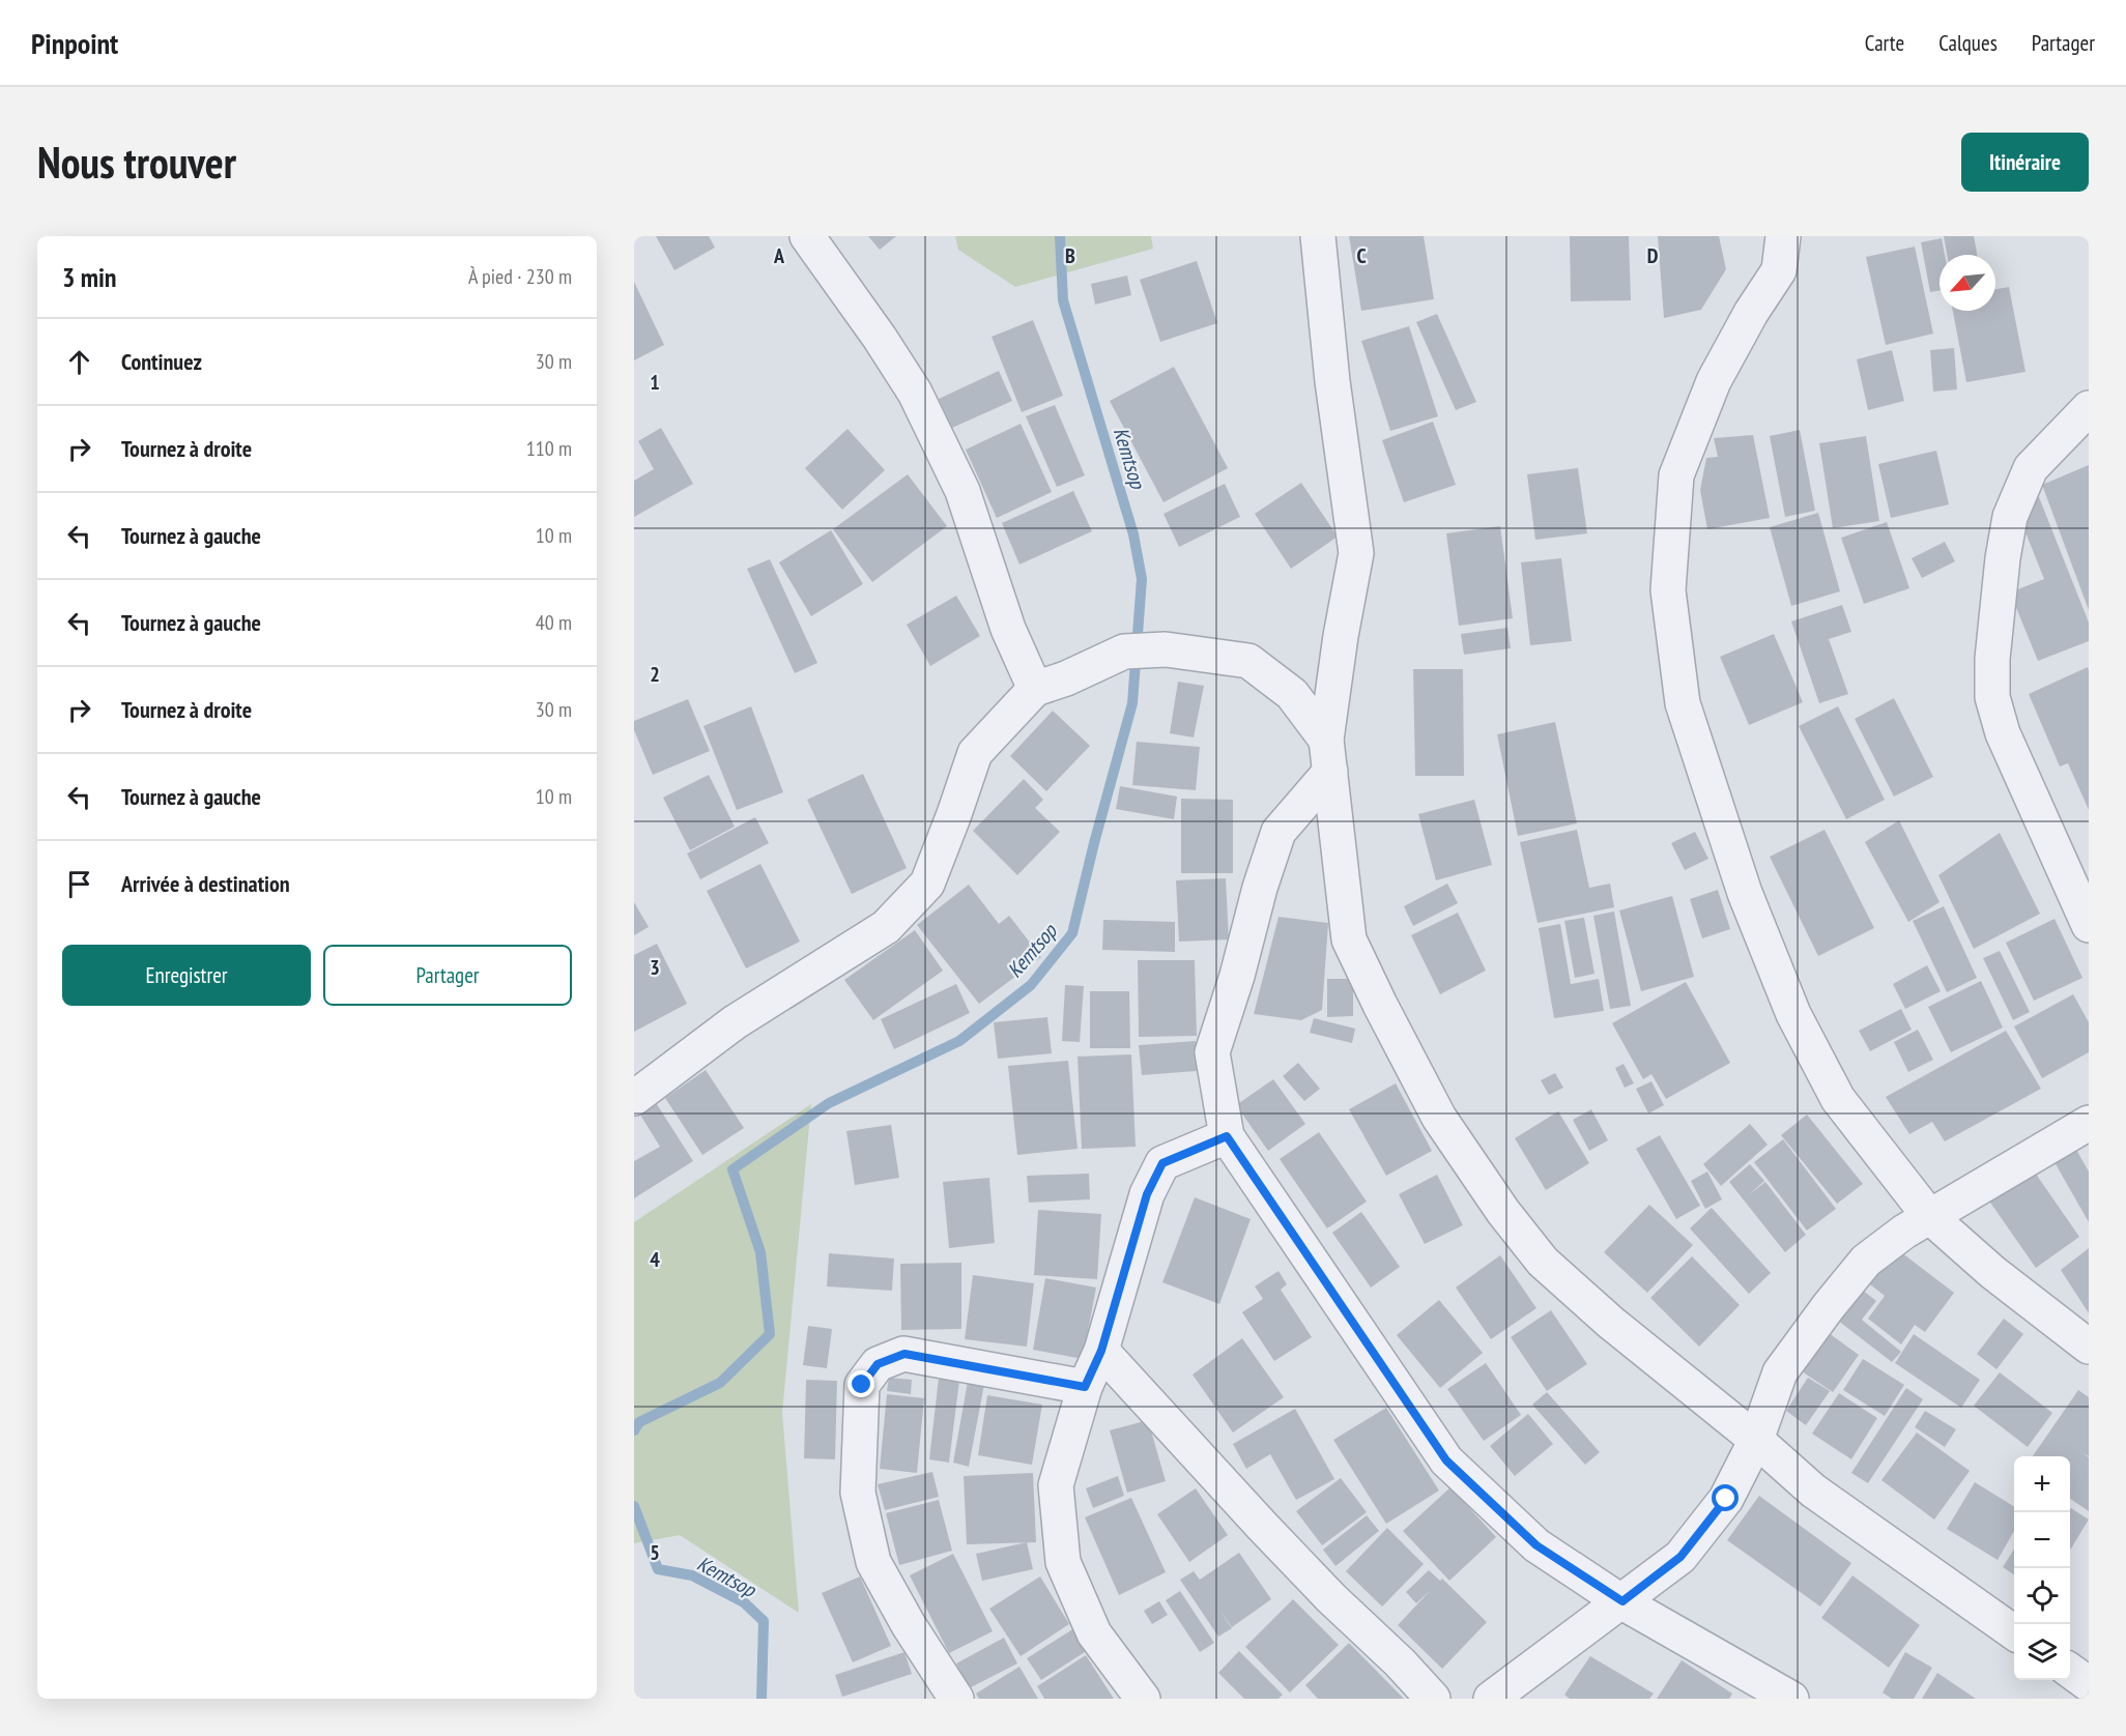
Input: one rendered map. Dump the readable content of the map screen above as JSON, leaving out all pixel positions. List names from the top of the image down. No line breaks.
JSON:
{"water":["Kemtsop"],"north":"bottom left","page":{"header":"Pinpoint","nav":["Carte","Calques","Partager"],"buttons":["Itinéraire",["Enregistrer","Partager"]],"title":"Nous trouver","heading":["3 min","À pied · 230 m"],"list":[["Continuez","30 m"],["Tournez à droite","110 m"],["Tournez à gauche","10 m"],["Tournez à gauche","40 m"],["Tournez à droite","30 m"],["Tournez à gauche","10 m"],"Arrivée à destination"],"map_buttons":["+","−"]},"grid":{"columns":["A","B","C","D"],"rows":["1","2","3","4","5"]}}
